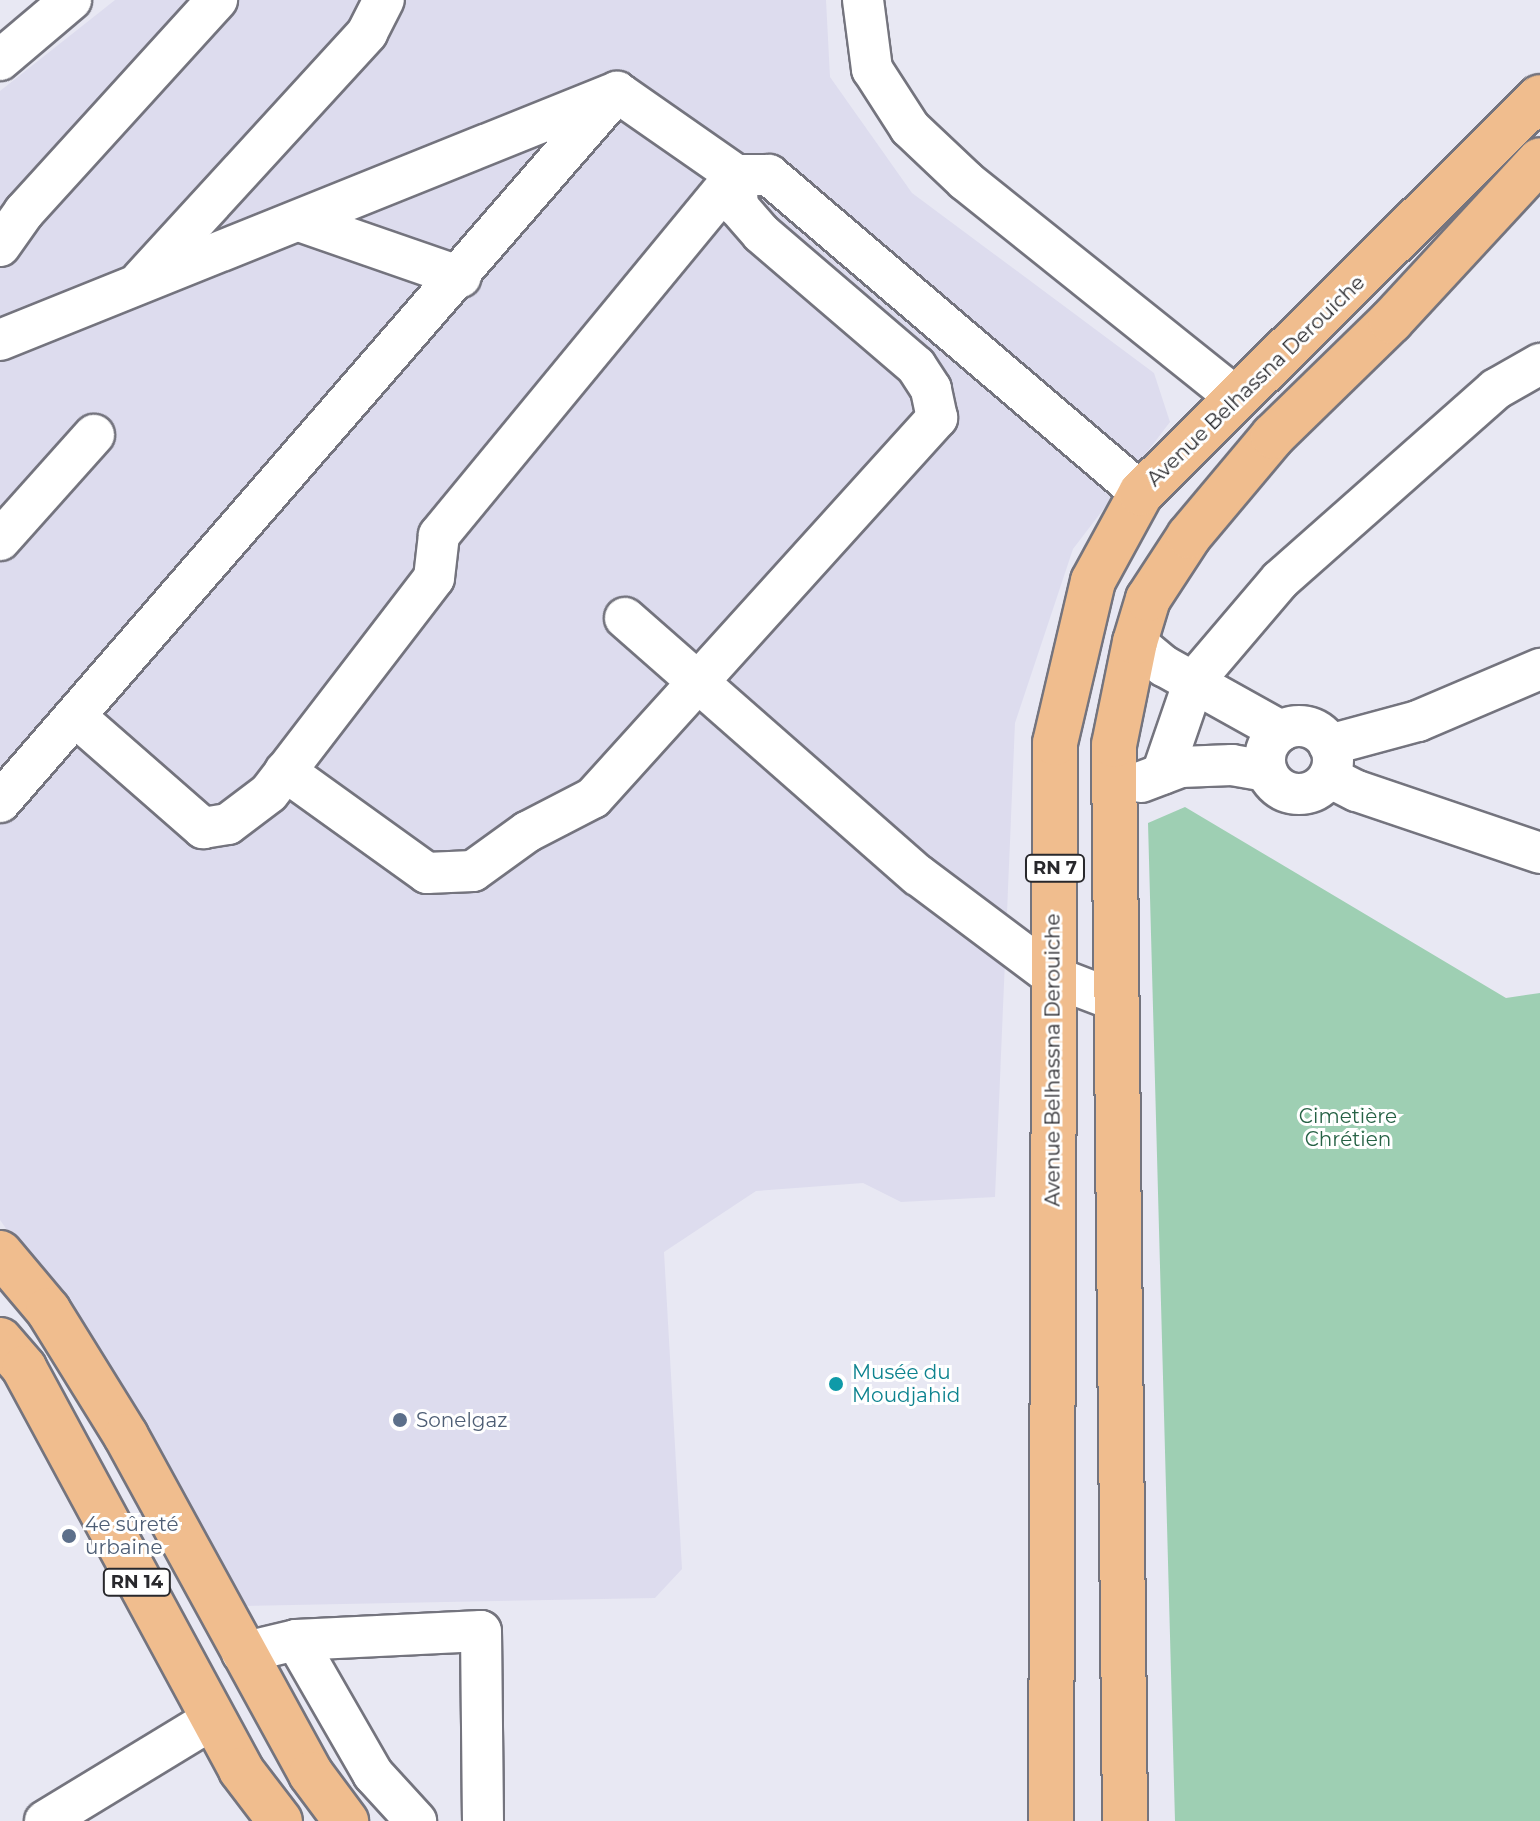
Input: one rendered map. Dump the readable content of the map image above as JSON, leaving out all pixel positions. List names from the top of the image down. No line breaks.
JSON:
{"streets":{"main road":["Avenue Belhassna Derouiche","RN 7","RN 14"]},"parks":["Cimetière Chrétien"],"places":["Musée du Moudjahid","Sonelgaz","4e sûreté urbaine"]}
